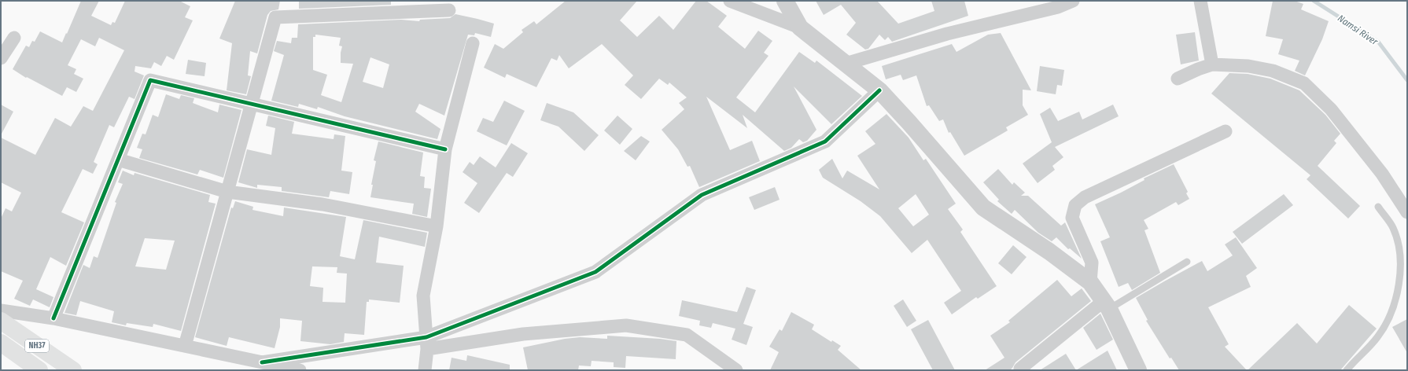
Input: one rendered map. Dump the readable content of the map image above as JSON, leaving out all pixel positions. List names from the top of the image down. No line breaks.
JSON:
{"streets":{"highway":["NH37"]},"water":["Namsi River"]}
